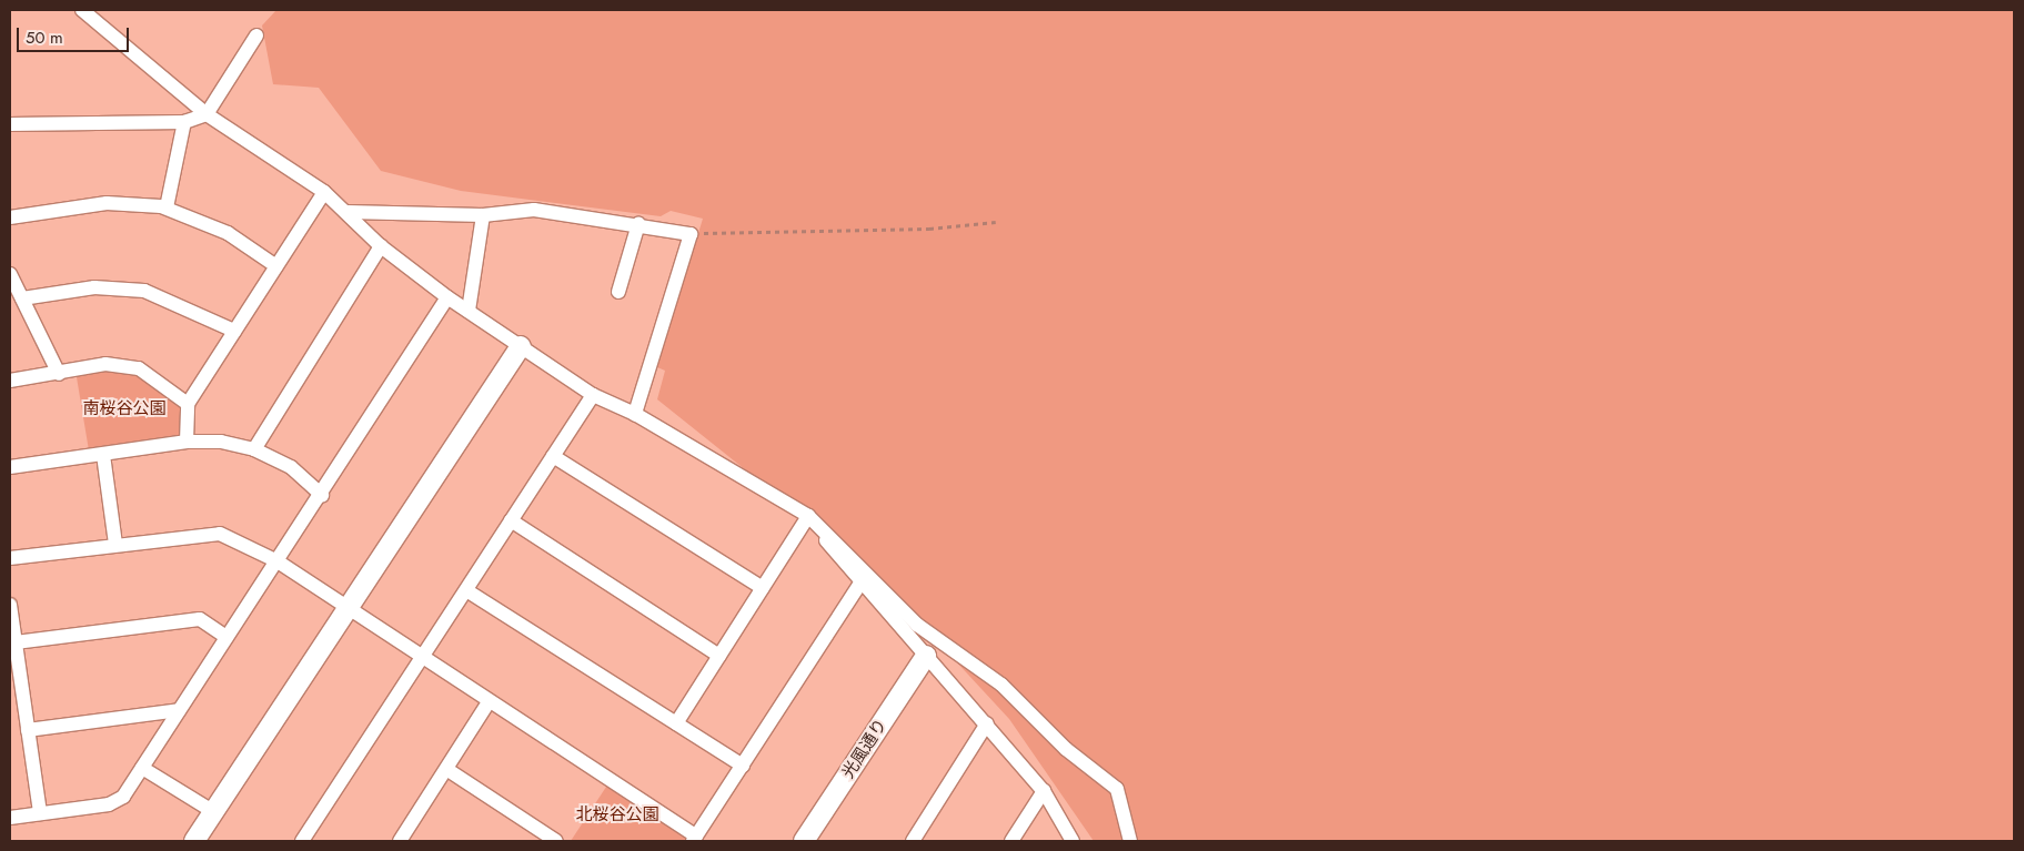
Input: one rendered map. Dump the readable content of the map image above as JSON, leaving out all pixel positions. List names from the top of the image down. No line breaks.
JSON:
{"streets":{"street":["光風通り"]},"parks":["南桜谷公園","北桜谷公園"],"scale_bar":"50 m"}
